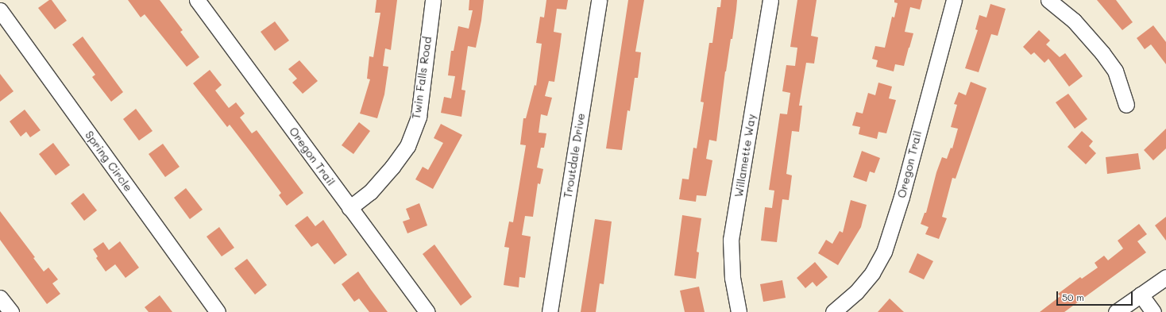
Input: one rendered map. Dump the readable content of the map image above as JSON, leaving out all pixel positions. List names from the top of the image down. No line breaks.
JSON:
{"streets":{"street":["Twin Falls Road","Troutdale Drive","Willamette Way","Oregon Trail","Spring Circle"]},"crossings":[["Twin Falls Road","Oregon Trail"]],"scale_bar":"50 m"}
